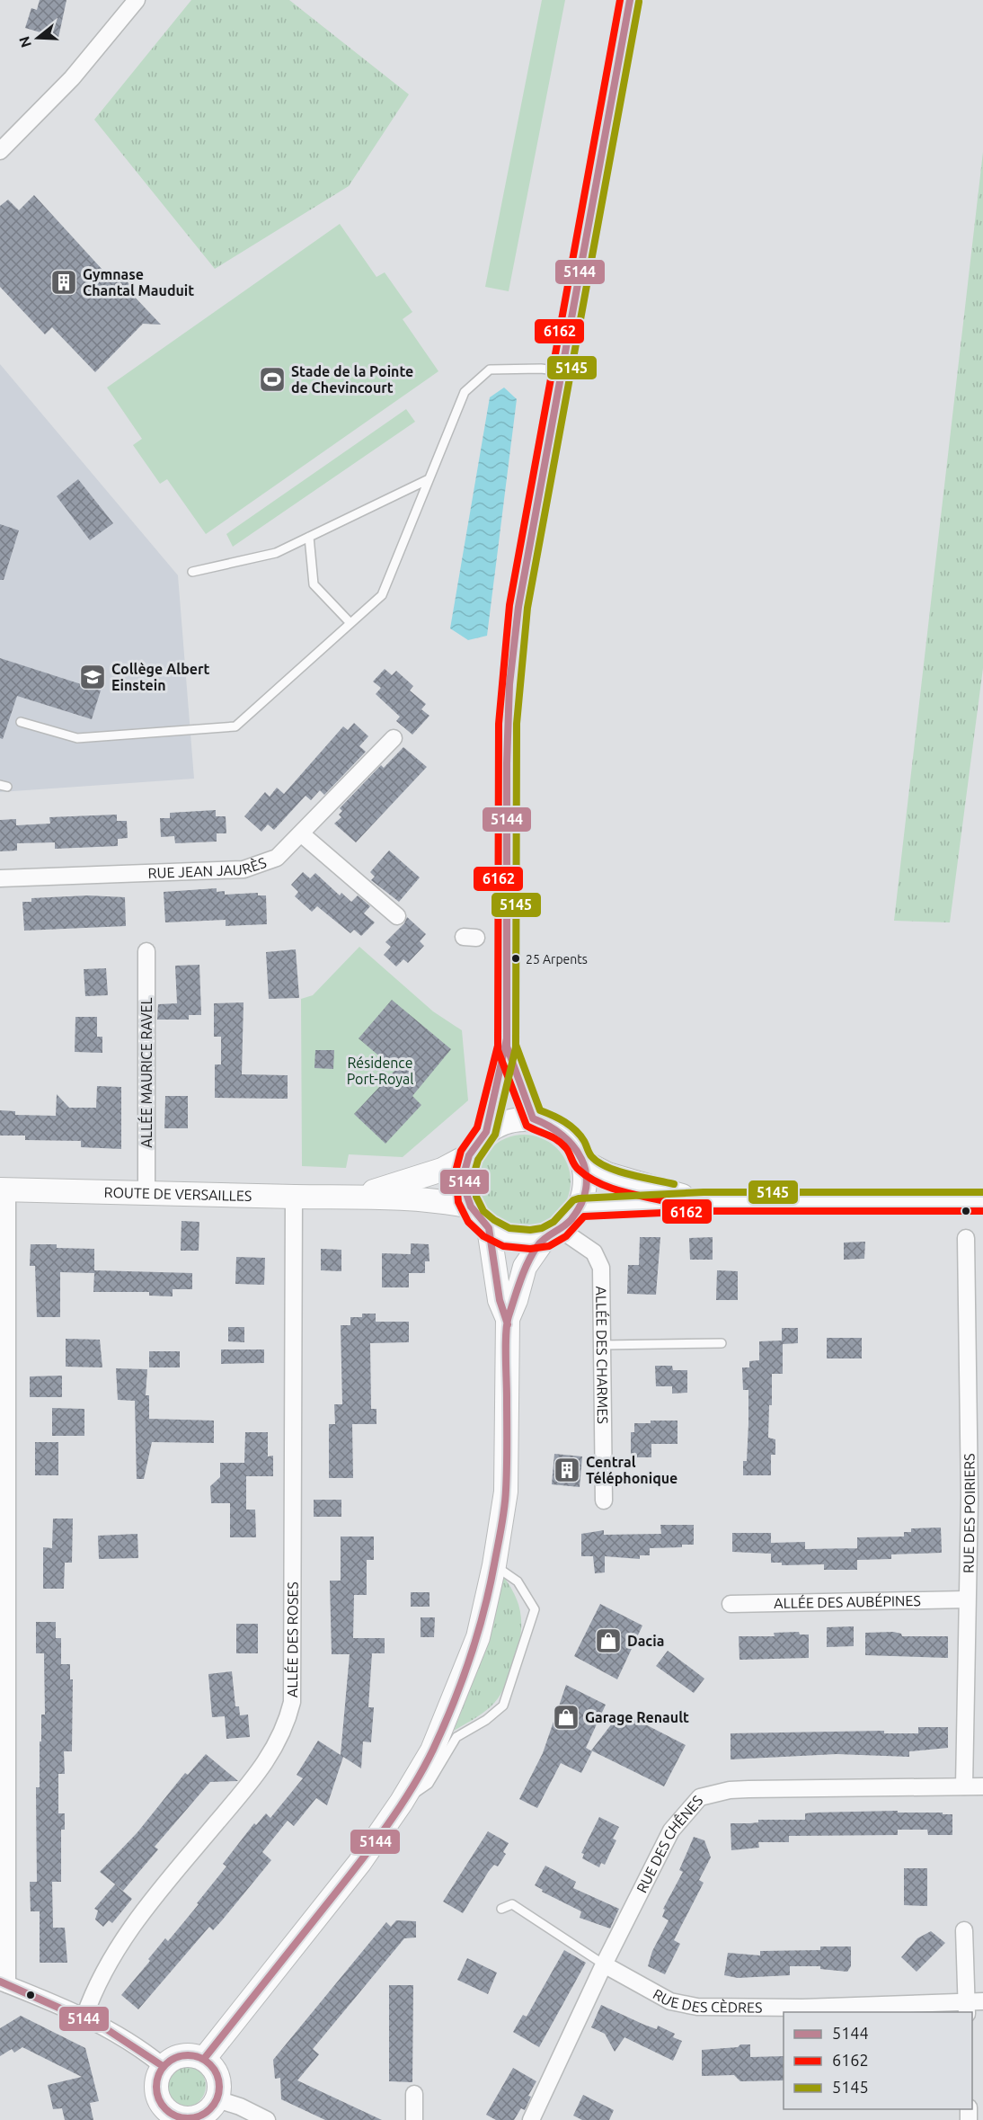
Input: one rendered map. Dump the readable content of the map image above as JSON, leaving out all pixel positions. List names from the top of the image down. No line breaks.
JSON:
{"streets":{"main road":["ROUTE DE VERSAILLES"],"street":["RUE JEAN JAURÈS","ALLÉE MAURICE RAVEL","ALLÉE DES CHARMES","RUE DES POIRIERS","ALLÉE DES AUBÉPINES","ALLÉE DES ROSES","RUE DES CHÊNES","RUE DES CÈDRES"]},"crossings":[["ALLÉE MAURICE RAVEL","ROUTE DE VERSAILLES"],["ROUTE DE VERSAILLES","ALLÉE DES CHARMES"],["ROUTE DE VERSAILLES","ALLÉE DES ROSES"],["RUE DES POIRIERS","ALLÉE DES AUBÉPINES"],["RUE DES POIRIERS","RUE DES CHÊNES"],["RUE DES CHÊNES","RUE DES CÈDRES"]],"parks":["Résidence Port-Royal"],"places":{"building":["Gymnase Chantal Mauduit","Central Téléphonique"],"sports":["Stade de la Pointe de Chevincourt"],"school or university":["Collège Albert Einstein"],"other":["25 Arpents"],"shop":["Dacia","Garage Renault"]},"lines":["transit line 5144","transit line 6162","transit line 5145"],"legend":["5144","6162","5145"],"north":"left"}
